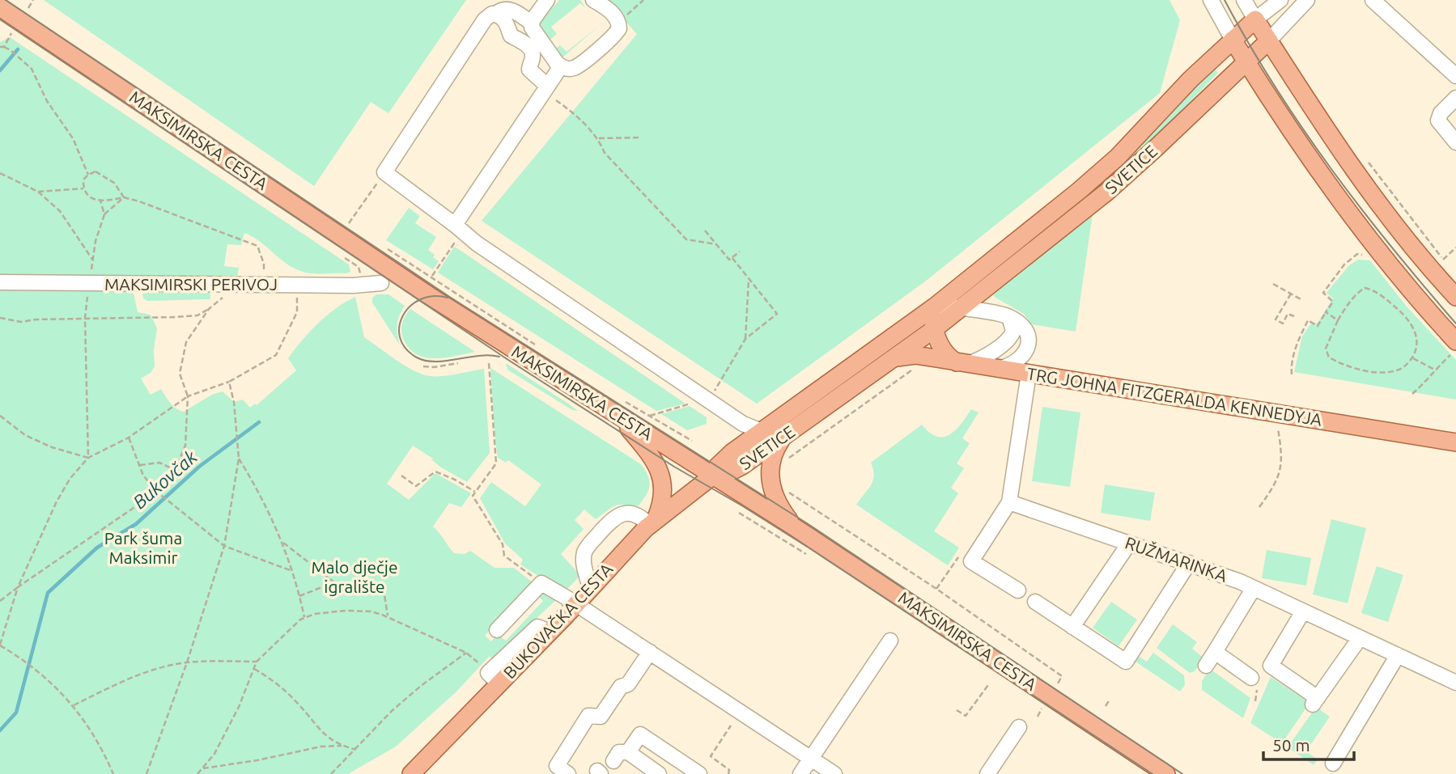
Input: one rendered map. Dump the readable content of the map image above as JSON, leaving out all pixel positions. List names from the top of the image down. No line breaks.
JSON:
{"streets":{"main road":["MAKSIMIRSKA CESTA","SVETICE","TRG JOHNA FITZGERALDA KENNEDYJA","BUKOVAČKA CESTA"],"street":["MAKSIMIRSKI PERIVOJ","RUŽMARINKA"]},"crossings":[["MAKSIMIRSKA CESTA","SVETICE"],["MAKSIMIRSKA CESTA","BUKOVAČKA CESTA"],["SVETICE","TRG JOHNA FITZGERALDA KENNEDYJA"],["SVETICE","BUKOVAČKA CESTA"]],"water":["Bukovčak"],"parks":["Park šuma Maksimir","Malo dječje igralište"],"scale_bar":"50 m"}
